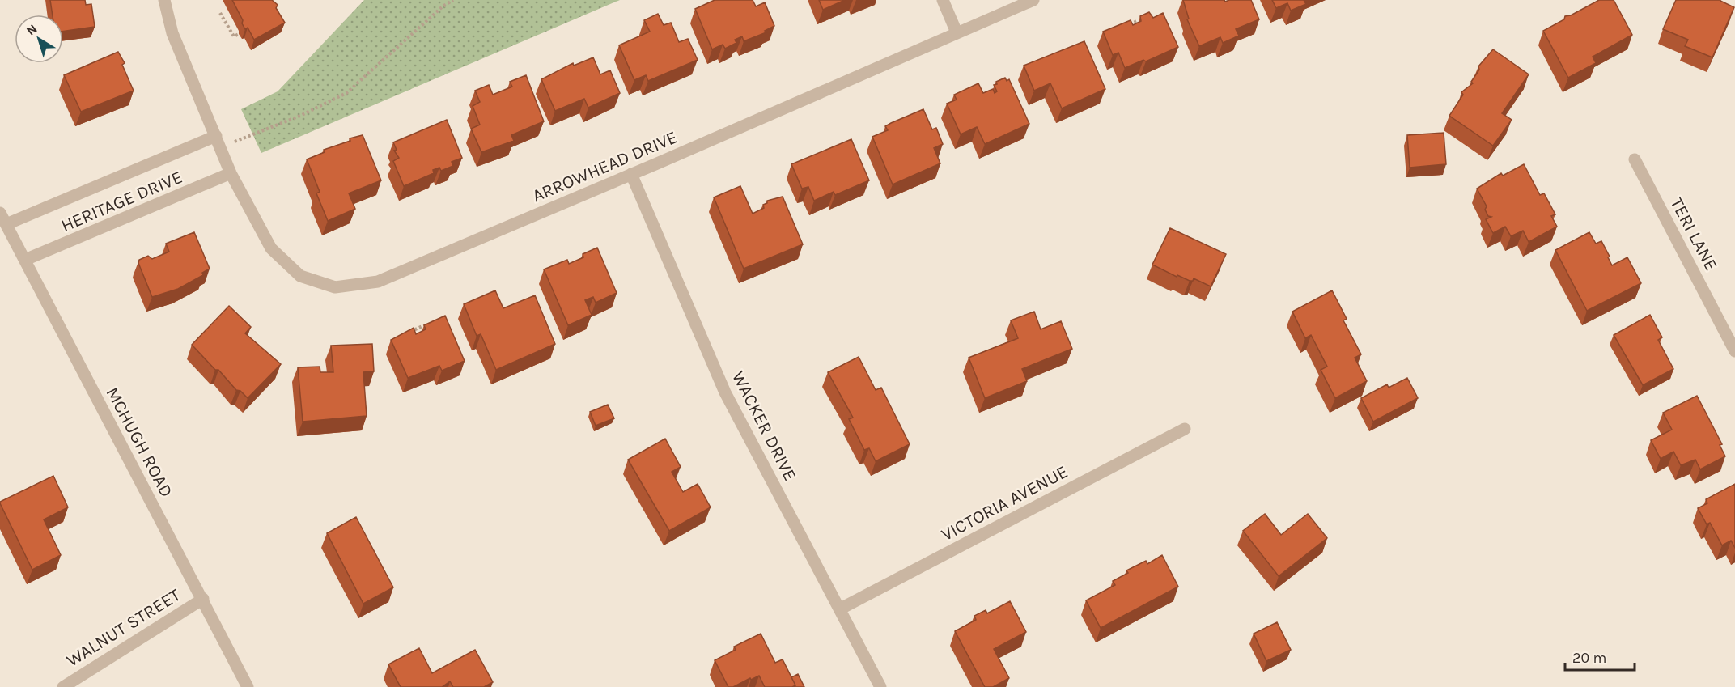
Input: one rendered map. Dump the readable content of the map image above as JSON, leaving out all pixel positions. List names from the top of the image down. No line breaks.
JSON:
{"streets":{"street":["ARROWHEAD DRIVE","HERITAGE DRIVE","TERI LANE","WACKER DRIVE","MCHUGH ROAD","VICTORIA AVENUE","WALNUT STREET"]},"crossings":[["ARROWHEAD DRIVE","HERITAGE DRIVE"],["ARROWHEAD DRIVE","WACKER DRIVE"],["HERITAGE DRIVE","MCHUGH ROAD"],["WACKER DRIVE","VICTORIA AVENUE"],["MCHUGH ROAD","WALNUT STREET"]],"scale_bar":"20 m","north":"top left"}
